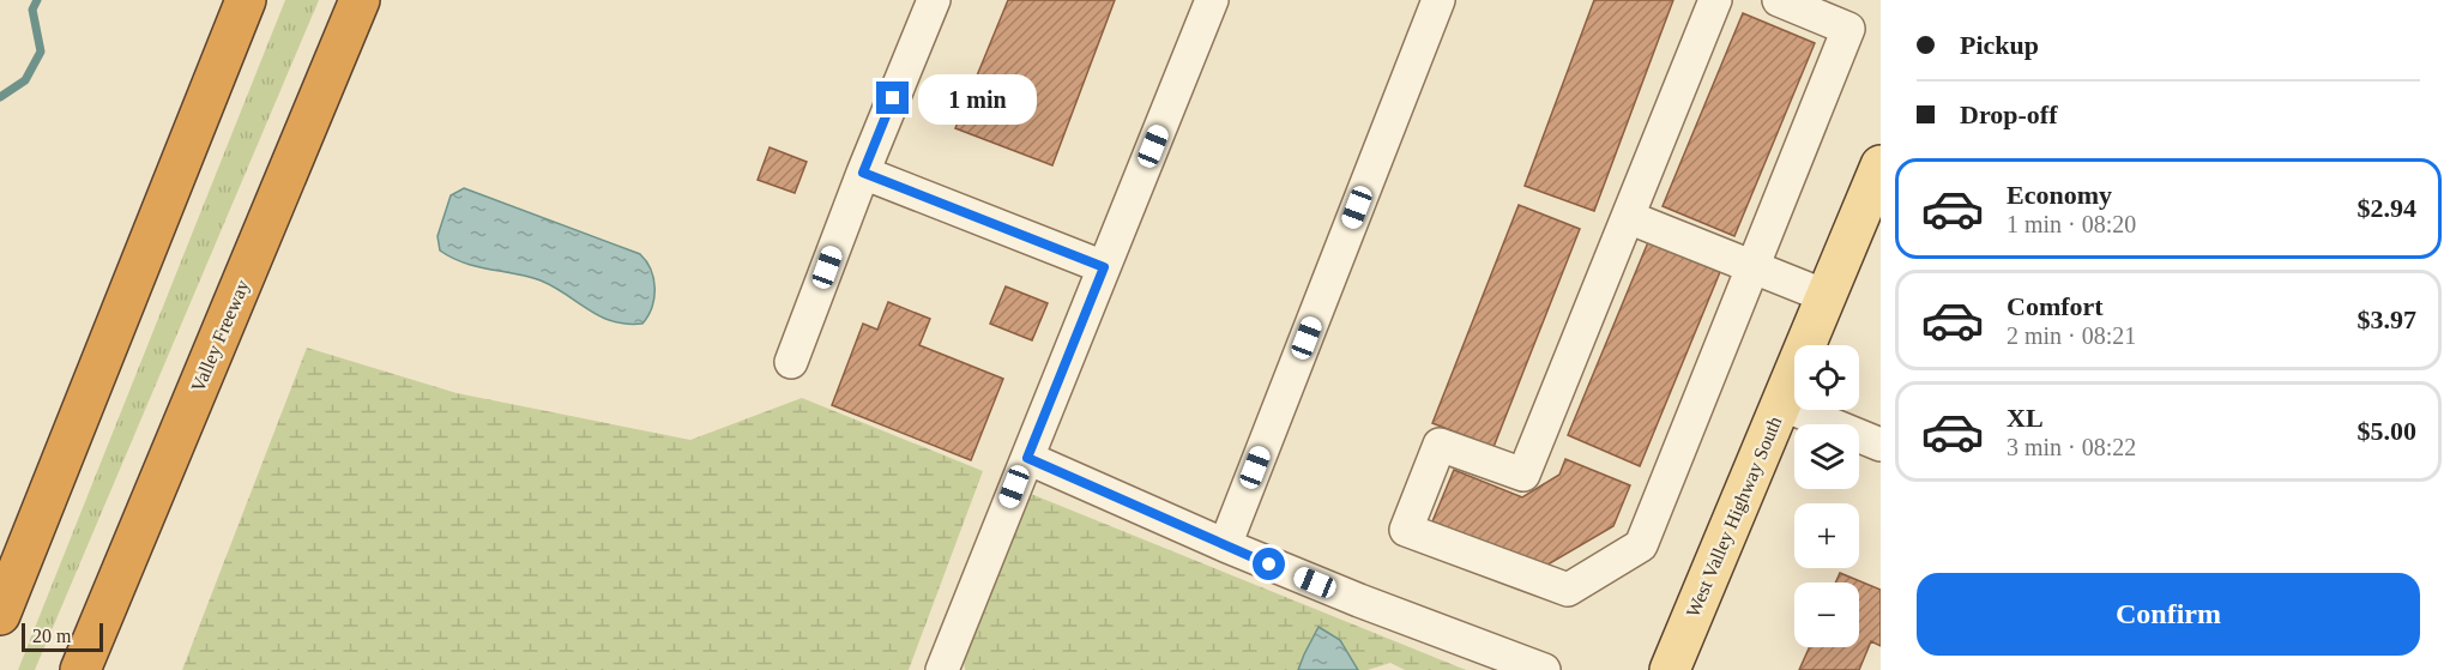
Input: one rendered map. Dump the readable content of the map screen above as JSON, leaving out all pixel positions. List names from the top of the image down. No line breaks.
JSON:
{"streets":{"highway":["Valley Freeway"],"main road":["West Valley Highway South"]},"scale_bar":"20 m","page":{"banner":["Pickup","Drop-off"],"bubble":"1 min","list":[{"name":"Economy","note":"1 min · 08:20","value":"$2.94"},{"name":"Comfort","note":"2 min · 08:21","value":"$3.97"},{"name":"XL","note":"3 min · 08:22","value":"$5.00"}],"map_buttons":["+","−"],"buttons":"Confirm","scale":"20 m"}}
